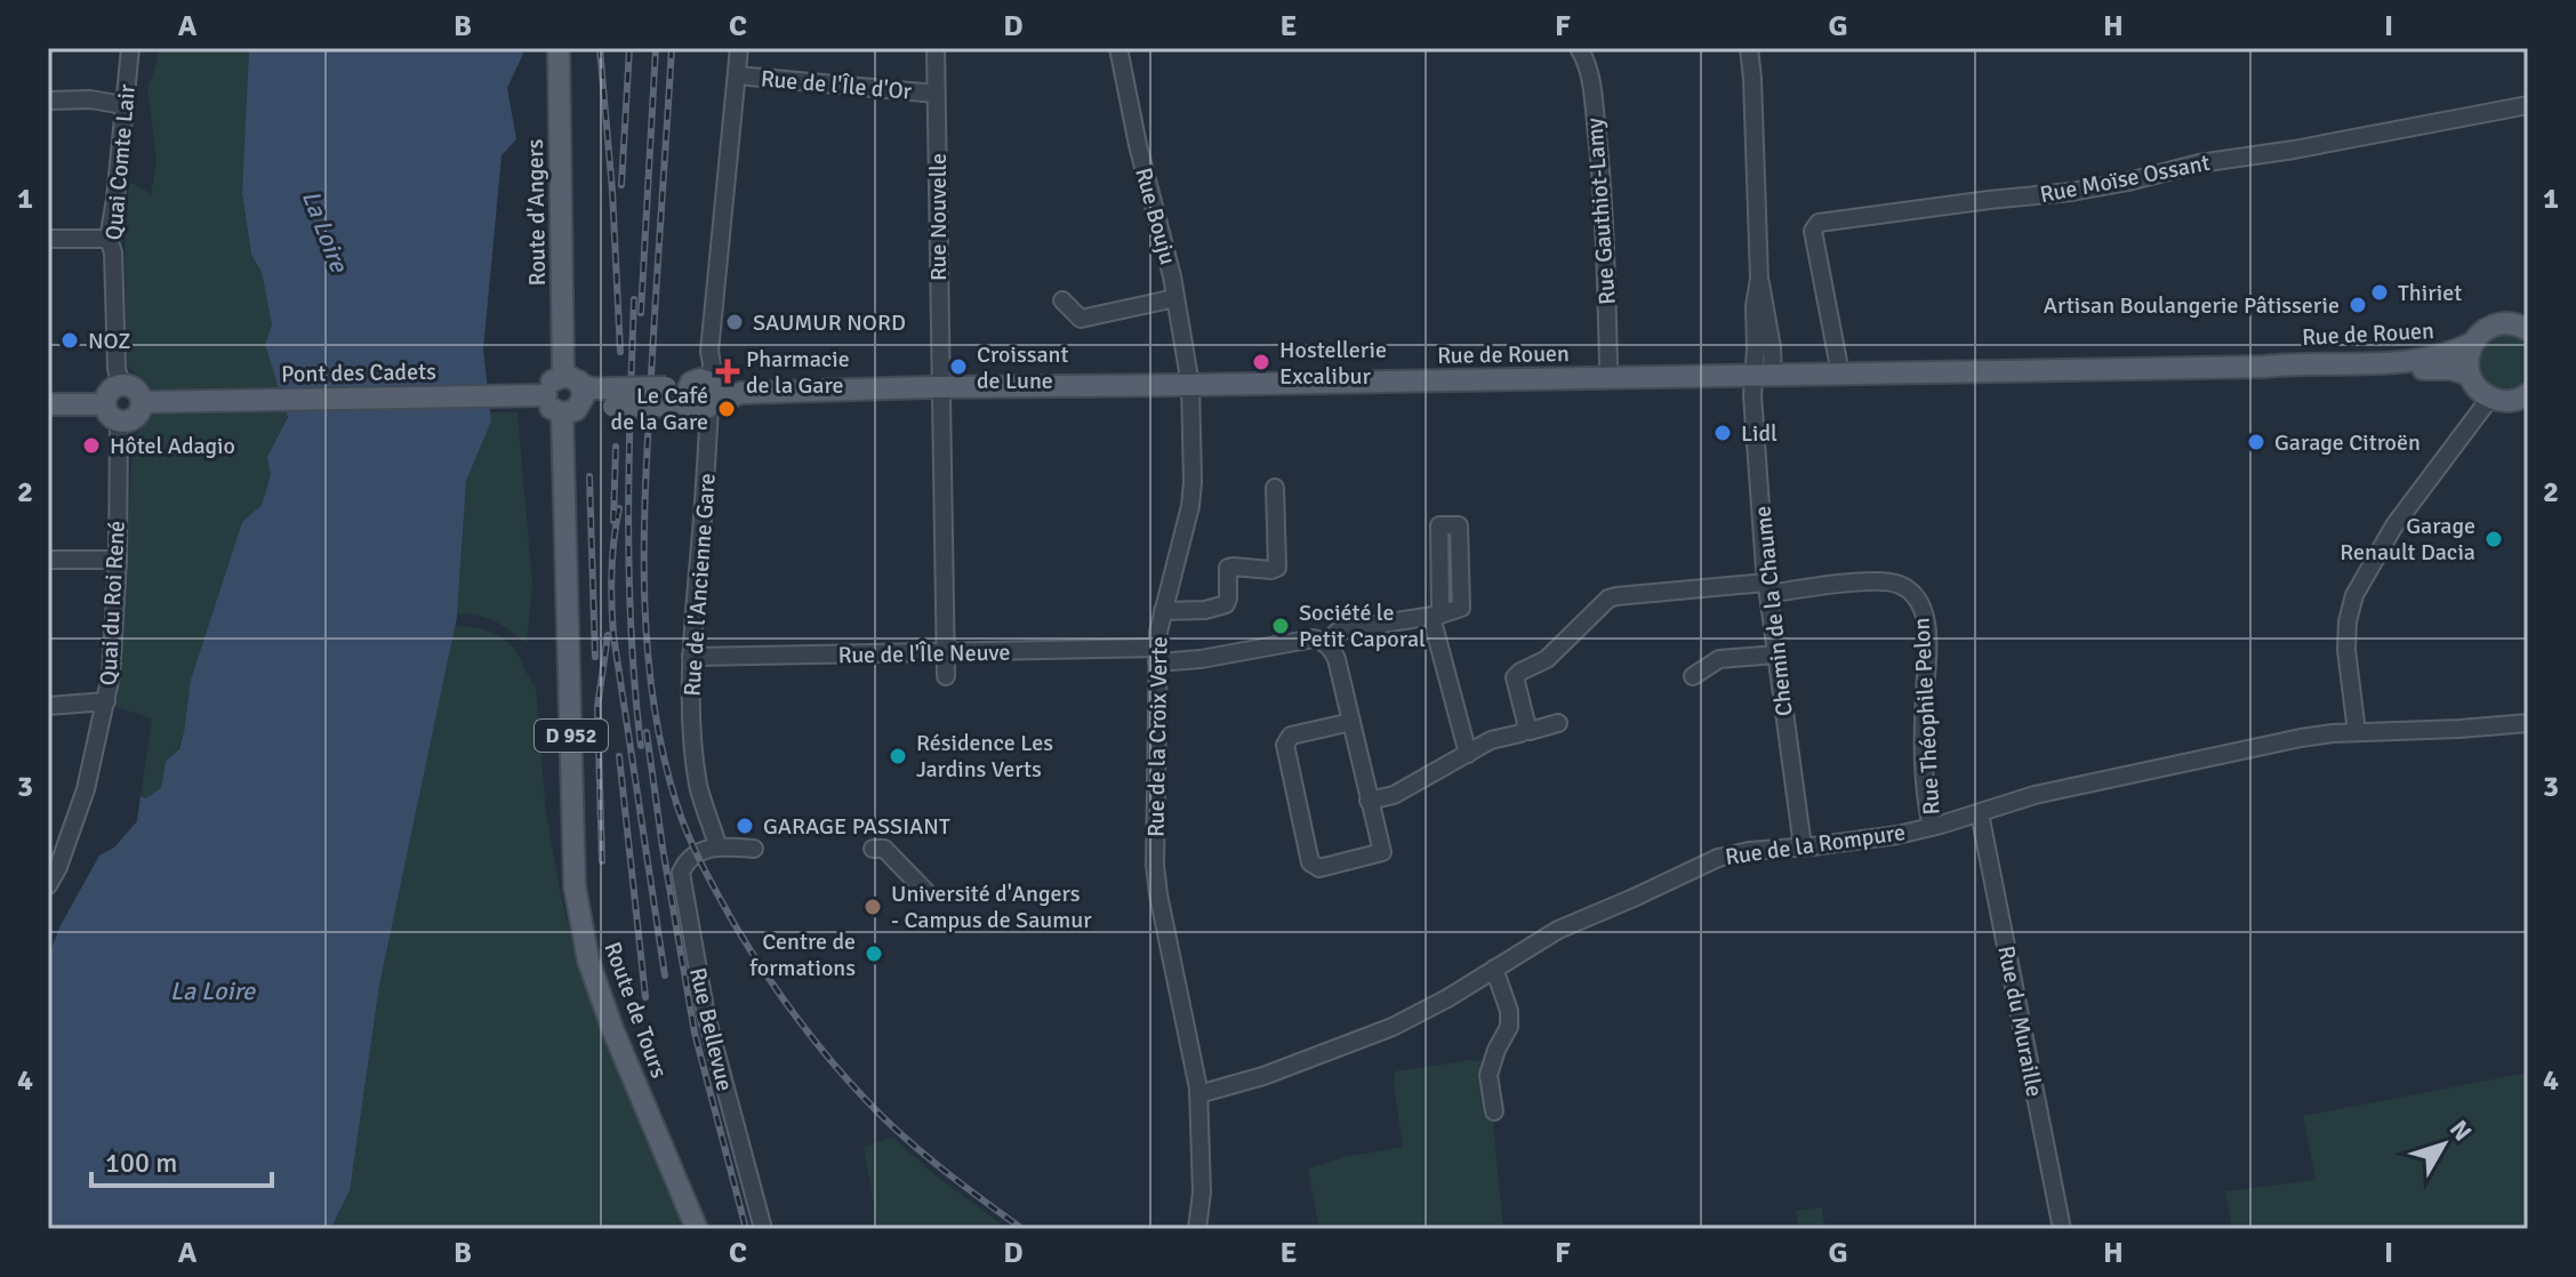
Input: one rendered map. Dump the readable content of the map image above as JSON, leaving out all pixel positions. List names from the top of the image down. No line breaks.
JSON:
{"streets":{"main road":["Route d'Angers","Rue de Rouen","Pont des Cadets","D 952","Route de Tours"],"street":["Rue de l'Île d'Or","Quai Comte Lair","Rue Moïse Ossant","Rue Gauthiot-Lamy","Rue Bouju","Rue Nouvelle","Rue de l'Ancienne Gare","Quai du Roi René","Chemin de la Chaume","Rue de l'Île Neuve","Rue Théophile Pelon","Rue de la Croix Verte","Rue de la Rompure","Rue du Muraille","Rue Bellevue"]},"crossings":[["Rue de l'Île d'Or","Rue Nouvelle"],["Quai Comte Lair","Pont des Cadets"],["Quai Comte Lair","Quai du Roi René"],["Rue Moïse Ossant","Rue de Rouen"],["Rue Gauthiot-Lamy","Rue de Rouen"],["Route d'Angers","Route de Tours"],["Rue Bouju","Rue de Rouen"],["Rue Bouju","Rue de la Croix Verte"],["Rue Nouvelle","Rue de Rouen"],["Rue Nouvelle","Rue de l'Île Neuve"],["Rue de Rouen","Rue de l'Ancienne Gare"],["Rue de Rouen","Chemin de la Chaume"],["Rue de Rouen","Rue de la Croix Verte"],["Pont des Cadets","Quai du Roi René"],["Rue de l'Ancienne Gare","Rue de l'Île Neuve"],["Rue de l'Ancienne Gare","Rue Bellevue"],["Chemin de la Chaume","Rue Théophile Pelon"],["Chemin de la Chaume","Rue de la Rompure"],["Rue de l'Île Neuve","Rue de la Croix Verte"],["Rue Théophile Pelon","Rue de la Rompure"],["Rue de la Croix Verte","Rue de la Rompure"],["Rue de la Rompure","Rue du Muraille"]],"water":["La Loire"],"places":{"other":["Thiriet","Artisan Boulangerie Pâtisserie","SAUMUR NORD","NOZ","Hostellerie Excalibur","Croissant de Lune","Le Café de la Gare","Lidl","Garage Citroën","Hôtel Adagio","Garage Renault Dacia","Société le Petit Caporal","Résidence Les Jardins Verts","GARAGE PASSIANT","Université d'Angers - Campus de Saumur","Centre de formations"],"health":["Pharmacie de la Gare"]},"scale_bar":"100 m","north":"top right","grid":{"columns":["A","B","C","D","E","F","G","H","I"],"rows":["1","2","3","4"]}}
